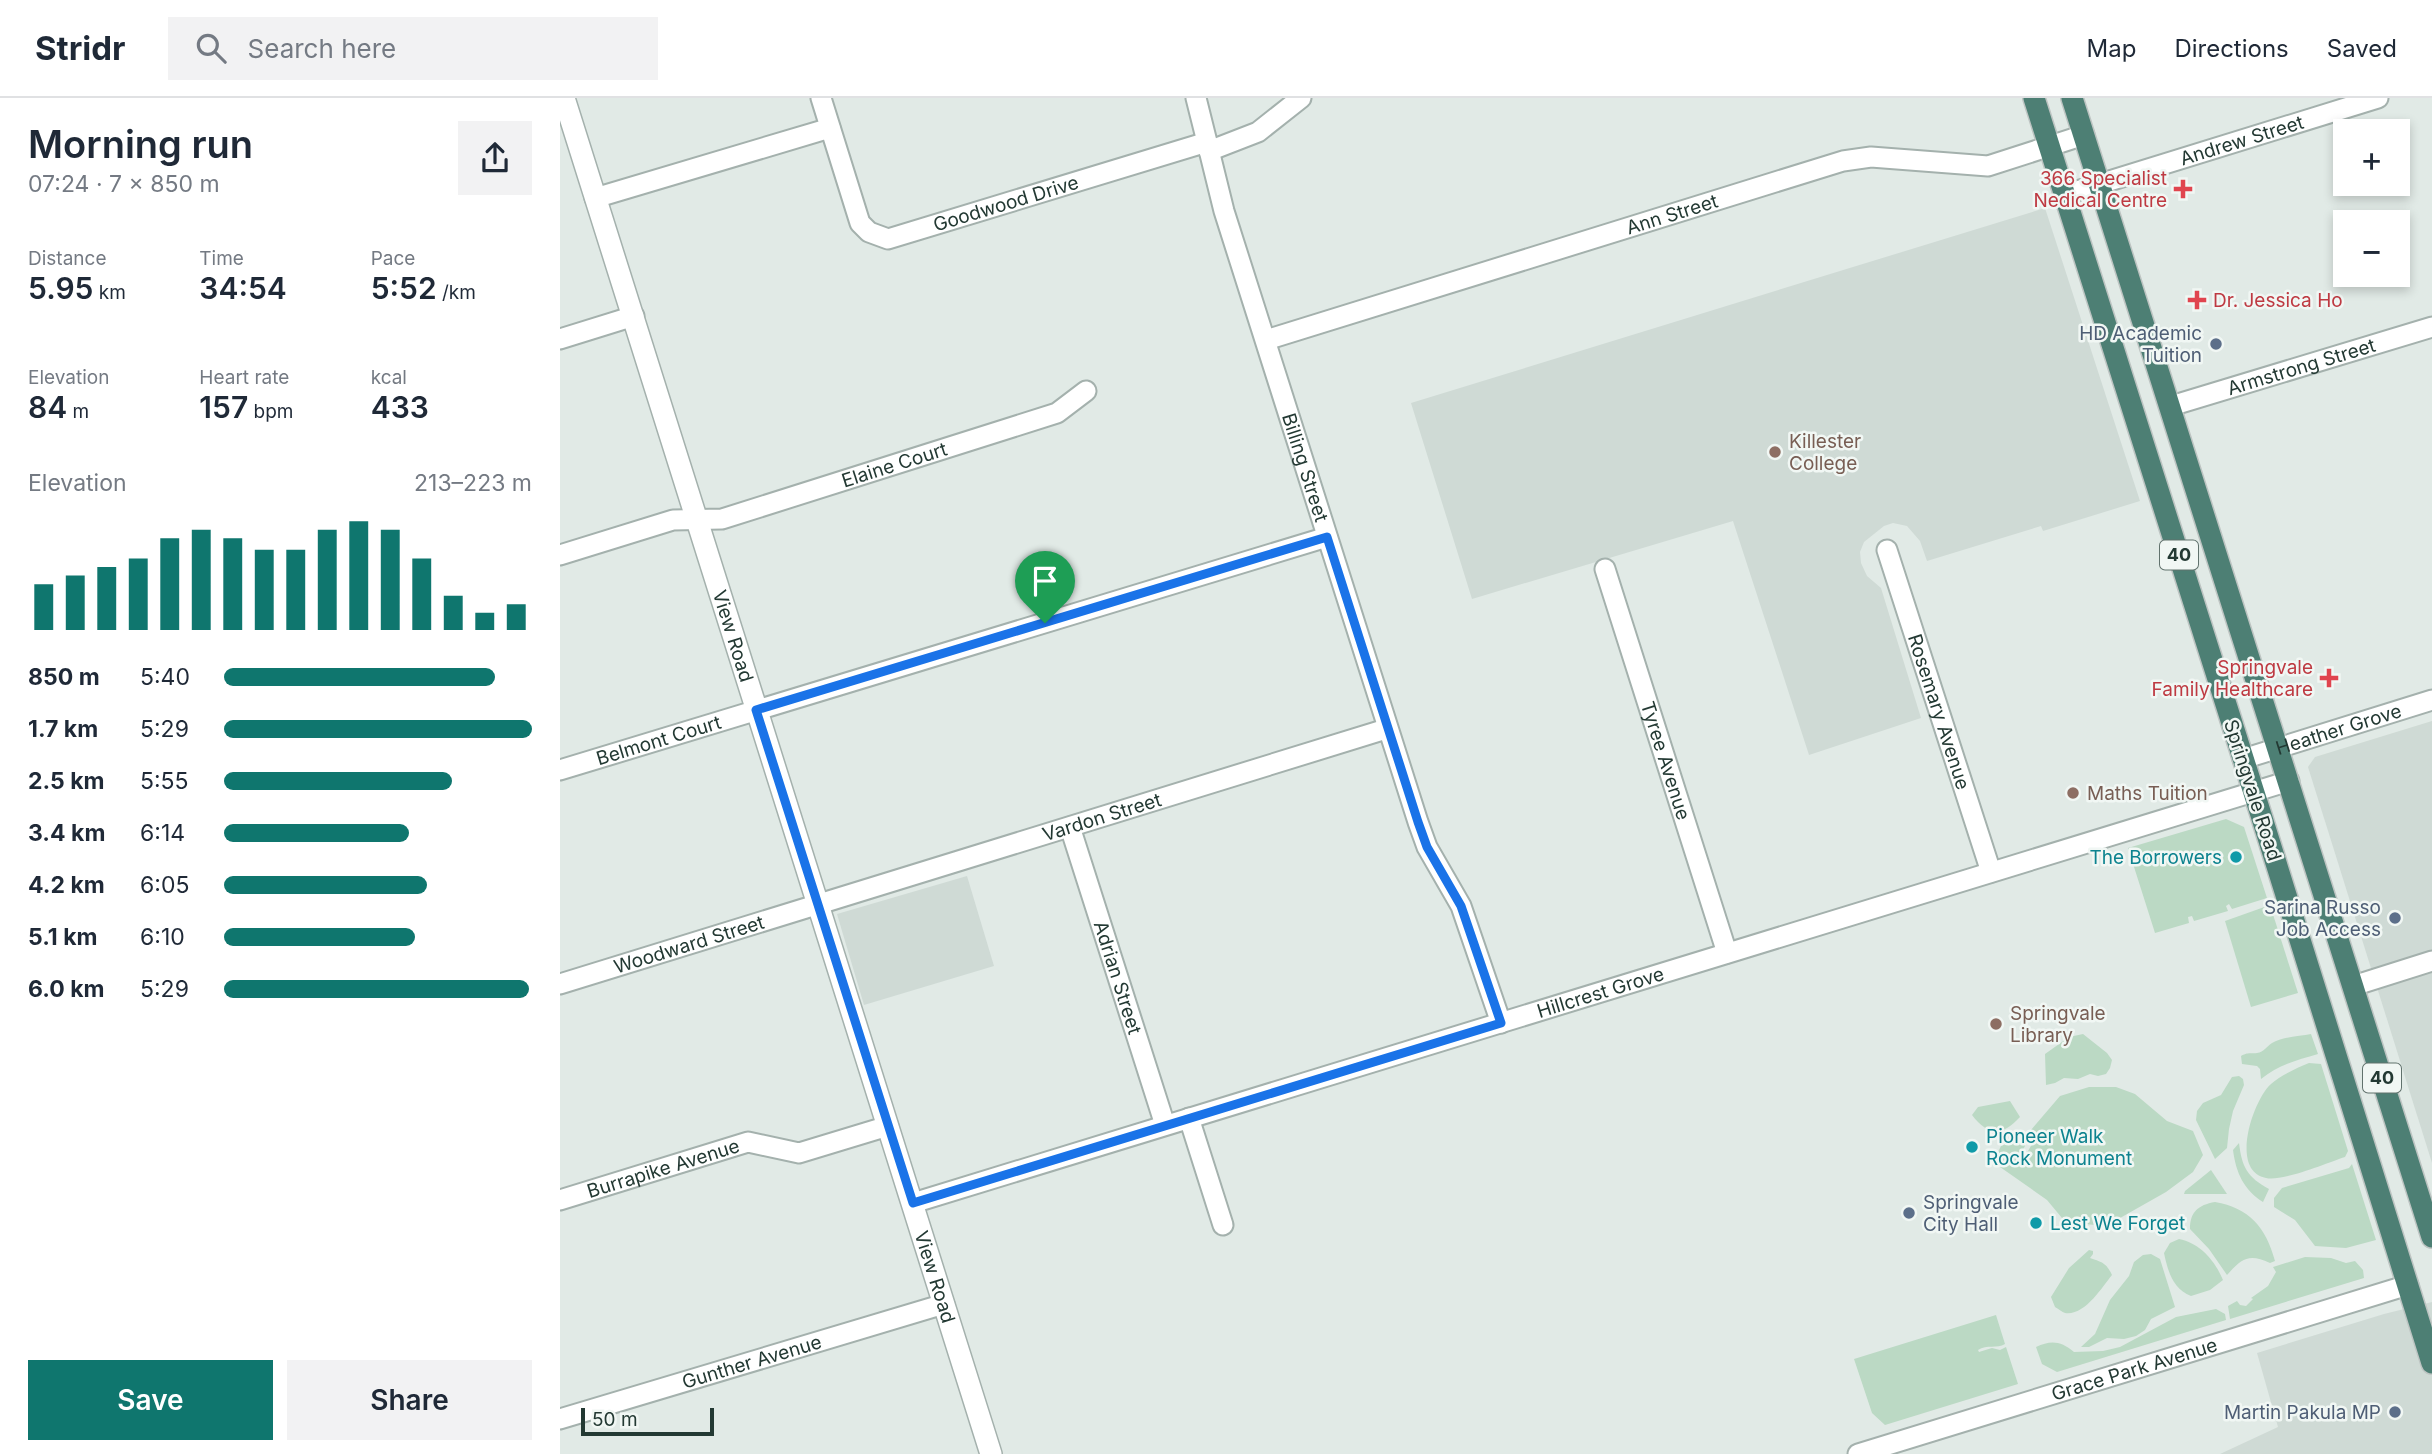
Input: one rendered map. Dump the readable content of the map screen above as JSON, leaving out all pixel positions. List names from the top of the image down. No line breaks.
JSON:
{"streets":{"highway":["40","Springvale Road"],"street":["Andrew Street","Goodwood Drive","Ann Street","Armstrong Street","Elaine Court","Billing Street","View Road","Rosemary Avenue","Heather Grove","Belmont Court","Tyree Avenue","Vardon Street","Woodward Street","Adrian Street","Hillcrest Grove","Burrapike Avenue","Gunther Avenue","Grace Park Avenue"]},"crossings":[["Andrew Street","Springvale Road"],["Goodwood Drive","Billing Street"],["Ann Street","Billing Street"],["Ann Street","Springvale Road"],["Armstrong Street","Springvale Road"],["Elaine Court","View Road"],["Billing Street","Belmont Court"],["Billing Street","Vardon Street"],["Billing Street","Hillcrest Grove"],["View Road","Belmont Court"],["View Road","Vardon Street"],["View Road","Woodward Street"],["View Road","Hillcrest Grove"],["View Road","Burrapike Avenue"],["View Road","Gunther Avenue"],["Rosemary Avenue","Hillcrest Grove"],["Heather Grove","Springvale Road"],["Tyree Avenue","Hillcrest Grove"],["Springvale Road","Hillcrest Grove"],["Springvale Road","Grace Park Avenue"],["Vardon Street","Woodward Street"],["Vardon Street","Adrian Street"],["Adrian Street","Hillcrest Grove"]],"places":{"health":["366 Specialist Nedical Centre","Dr. Jessica Ho","Springvale Family Healthcare"],"other":["HD Academic Tuition","Killester College","Maths Tuition","The Borrowers","Sarina Russo Job Access","Springvale Library","Pioneer Walk Rock Monument","Springvale City Hall","Lest We Forget","Martin Pakula MP"]},"scale_bar":"50 m","page":{"header":"Stridr","search":"Search here","nav":["Map","Directions","Saved"],"heading":["Morning run","07:24 · 7 × 850 m"],"map_buttons":["+","−"],"stats":[["Distance","5.95 km"],["Time","34:54"],["Pace","5:52 /km"],["Elevation","84 m"],["Heart rate","157 bpm"],["kcal","433"]],"chart":["Elevation","213–223 m"],"list":[{"name":"850 m","note":"5:40"},{"name":"1.7 km","note":"5:29"},{"name":"2.5 km","note":"5:55"},{"name":"3.4 km","note":"6:14"},{"name":"4.2 km","note":"6:05"},{"name":"5.1 km","note":"6:10"},{"name":"6.0 km","note":"5:29"}],"buttons":["Save","Share"],"scale":"50 m"}}
